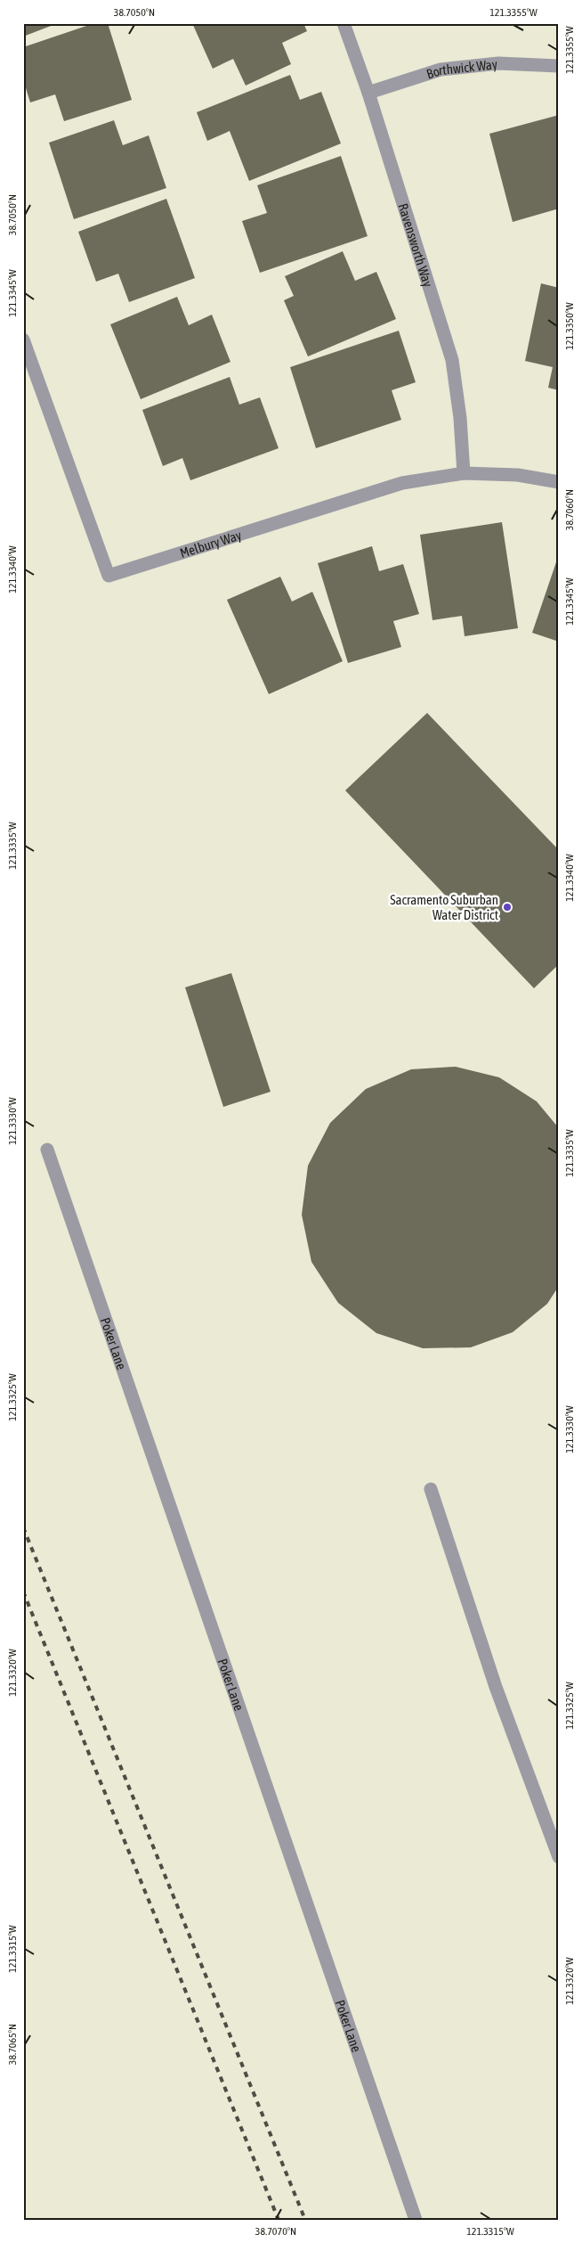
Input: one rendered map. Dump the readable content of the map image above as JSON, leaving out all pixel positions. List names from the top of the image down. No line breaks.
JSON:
{"streets":{"street":["Borthwick Way","Ravensworth Way","Melbury Way","Poker Lane"]},"crossings":[["Borthwick Way","Ravensworth Way"],["Ravensworth Way","Melbury Way"]],"places":["Sacramento Suburban Water District"],"coordinates":["38.7050°N","121.3355°W","121.3345°W","121.3350°W","38.7060°N","121.3340°W","121.3335°W","121.3330°W","121.3325°W","121.3320°W","121.3315°W","38.7065°N","38.7070°N"]}
